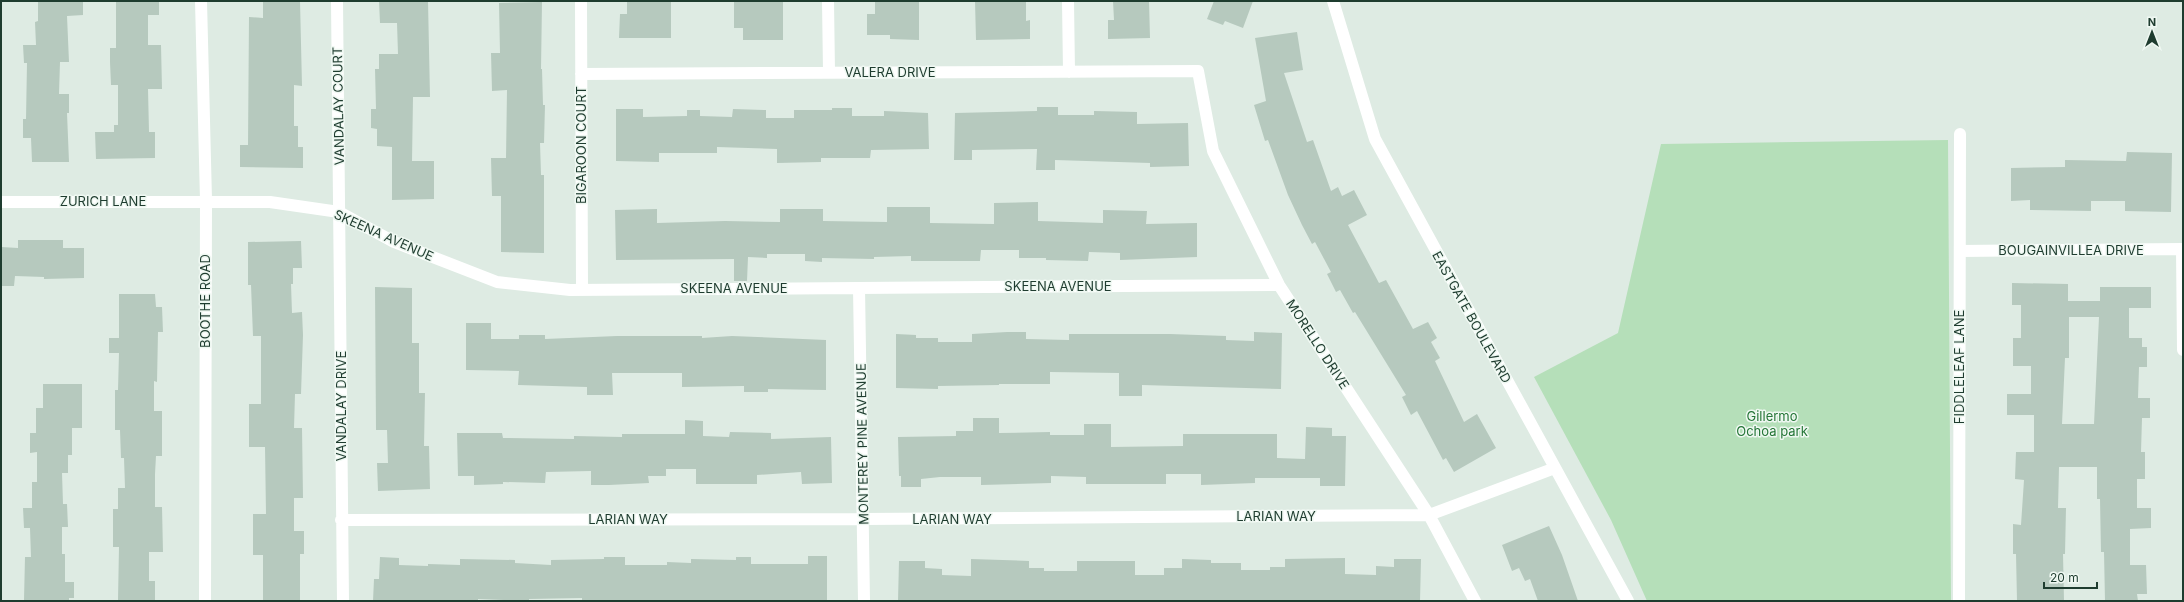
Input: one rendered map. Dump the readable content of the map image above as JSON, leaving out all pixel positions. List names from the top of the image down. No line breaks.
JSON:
{"streets":{"street":["VALERA DRIVE","VANDALAY COURT","BIGAROON COURT","ZURICH LANE","SKEENA AVENUE","BOUGAINVILLEA DRIVE","BOOTHE ROAD","EASTGATE BOULEVARD","MORELLO DRIVE","FIDDLELEAF LANE","VANDALAY DRIVE","MONTEREY PINE AVENUE","LARIAN WAY"]},"crossings":[["VALERA DRIVE","BIGAROON COURT"],["VALERA DRIVE","MORELLO DRIVE"],["VANDALAY COURT","SKEENA AVENUE"],["VANDALAY COURT","VANDALAY DRIVE"],["BIGAROON COURT","SKEENA AVENUE"],["ZURICH LANE","SKEENA AVENUE"],["ZURICH LANE","BOOTHE ROAD"],["SKEENA AVENUE","BOOTHE ROAD"],["SKEENA AVENUE","MORELLO DRIVE"],["SKEENA AVENUE","VANDALAY DRIVE"],["SKEENA AVENUE","MONTEREY PINE AVENUE"],["BOUGAINVILLEA DRIVE","FIDDLELEAF LANE"],["EASTGATE BOULEVARD","LARIAN WAY"],["MORELLO DRIVE","LARIAN WAY"],["VANDALAY DRIVE","LARIAN WAY"],["MONTEREY PINE AVENUE","LARIAN WAY"]],"parks":["Gillermo Ochoa park"],"scale_bar":"20 m","north":"top"}
